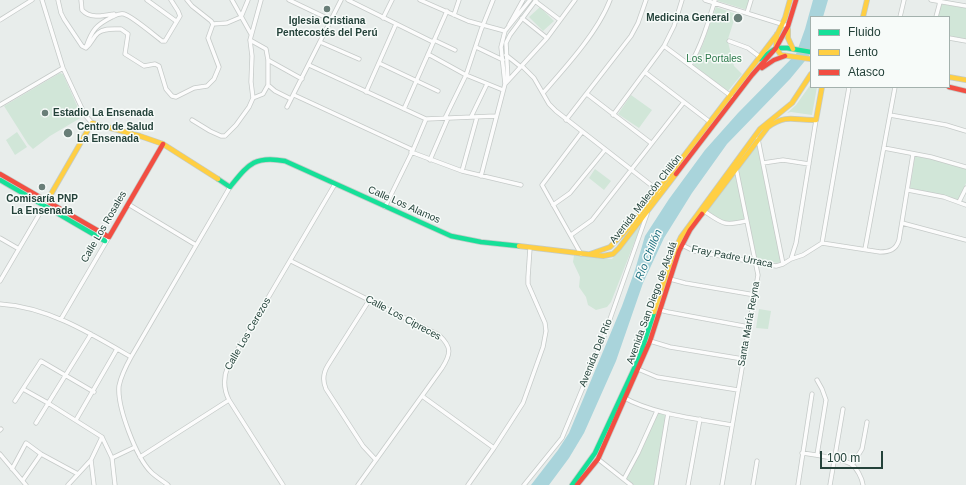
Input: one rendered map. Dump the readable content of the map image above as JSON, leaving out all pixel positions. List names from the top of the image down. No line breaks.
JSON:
{"streets":{"street":["Avenida Malecón Chillón","Calle Los Alamos","Calle Los Rosales","Fray Padre Urraca","Avenida San Diego de Alcalá","Calle Los Cipreces","Santa María Reyna","Calle Los Cerezos","Avenida Del Río"]},"crossings":[["Avenida Malecón Chillón","Calle Los Alamos"],["Avenida Malecón Chillón","Avenida Del Río"],["Calle Los Alamos","Calle Los Cerezos"],["Fray Padre Urraca","Avenida San Diego de Alcalá"],["Fray Padre Urraca","Santa María Reyna"],["Avenida San Diego de Alcalá","Santa María Reyna"],["Calle Los Cipreces","Calle Los Cerezos"]],"water":["Río Chillón"],"parks":["Los Portales"],"places":["Iglesia Cristiana Pentecostés del Perú","Medicina General","Estadio La Ensenada","Centro de Salud La Ensenada","Comisaría PNP La Ensenada"],"legend":["Fluido","Lento","Atasco"],"scale_bar":"100 m"}
